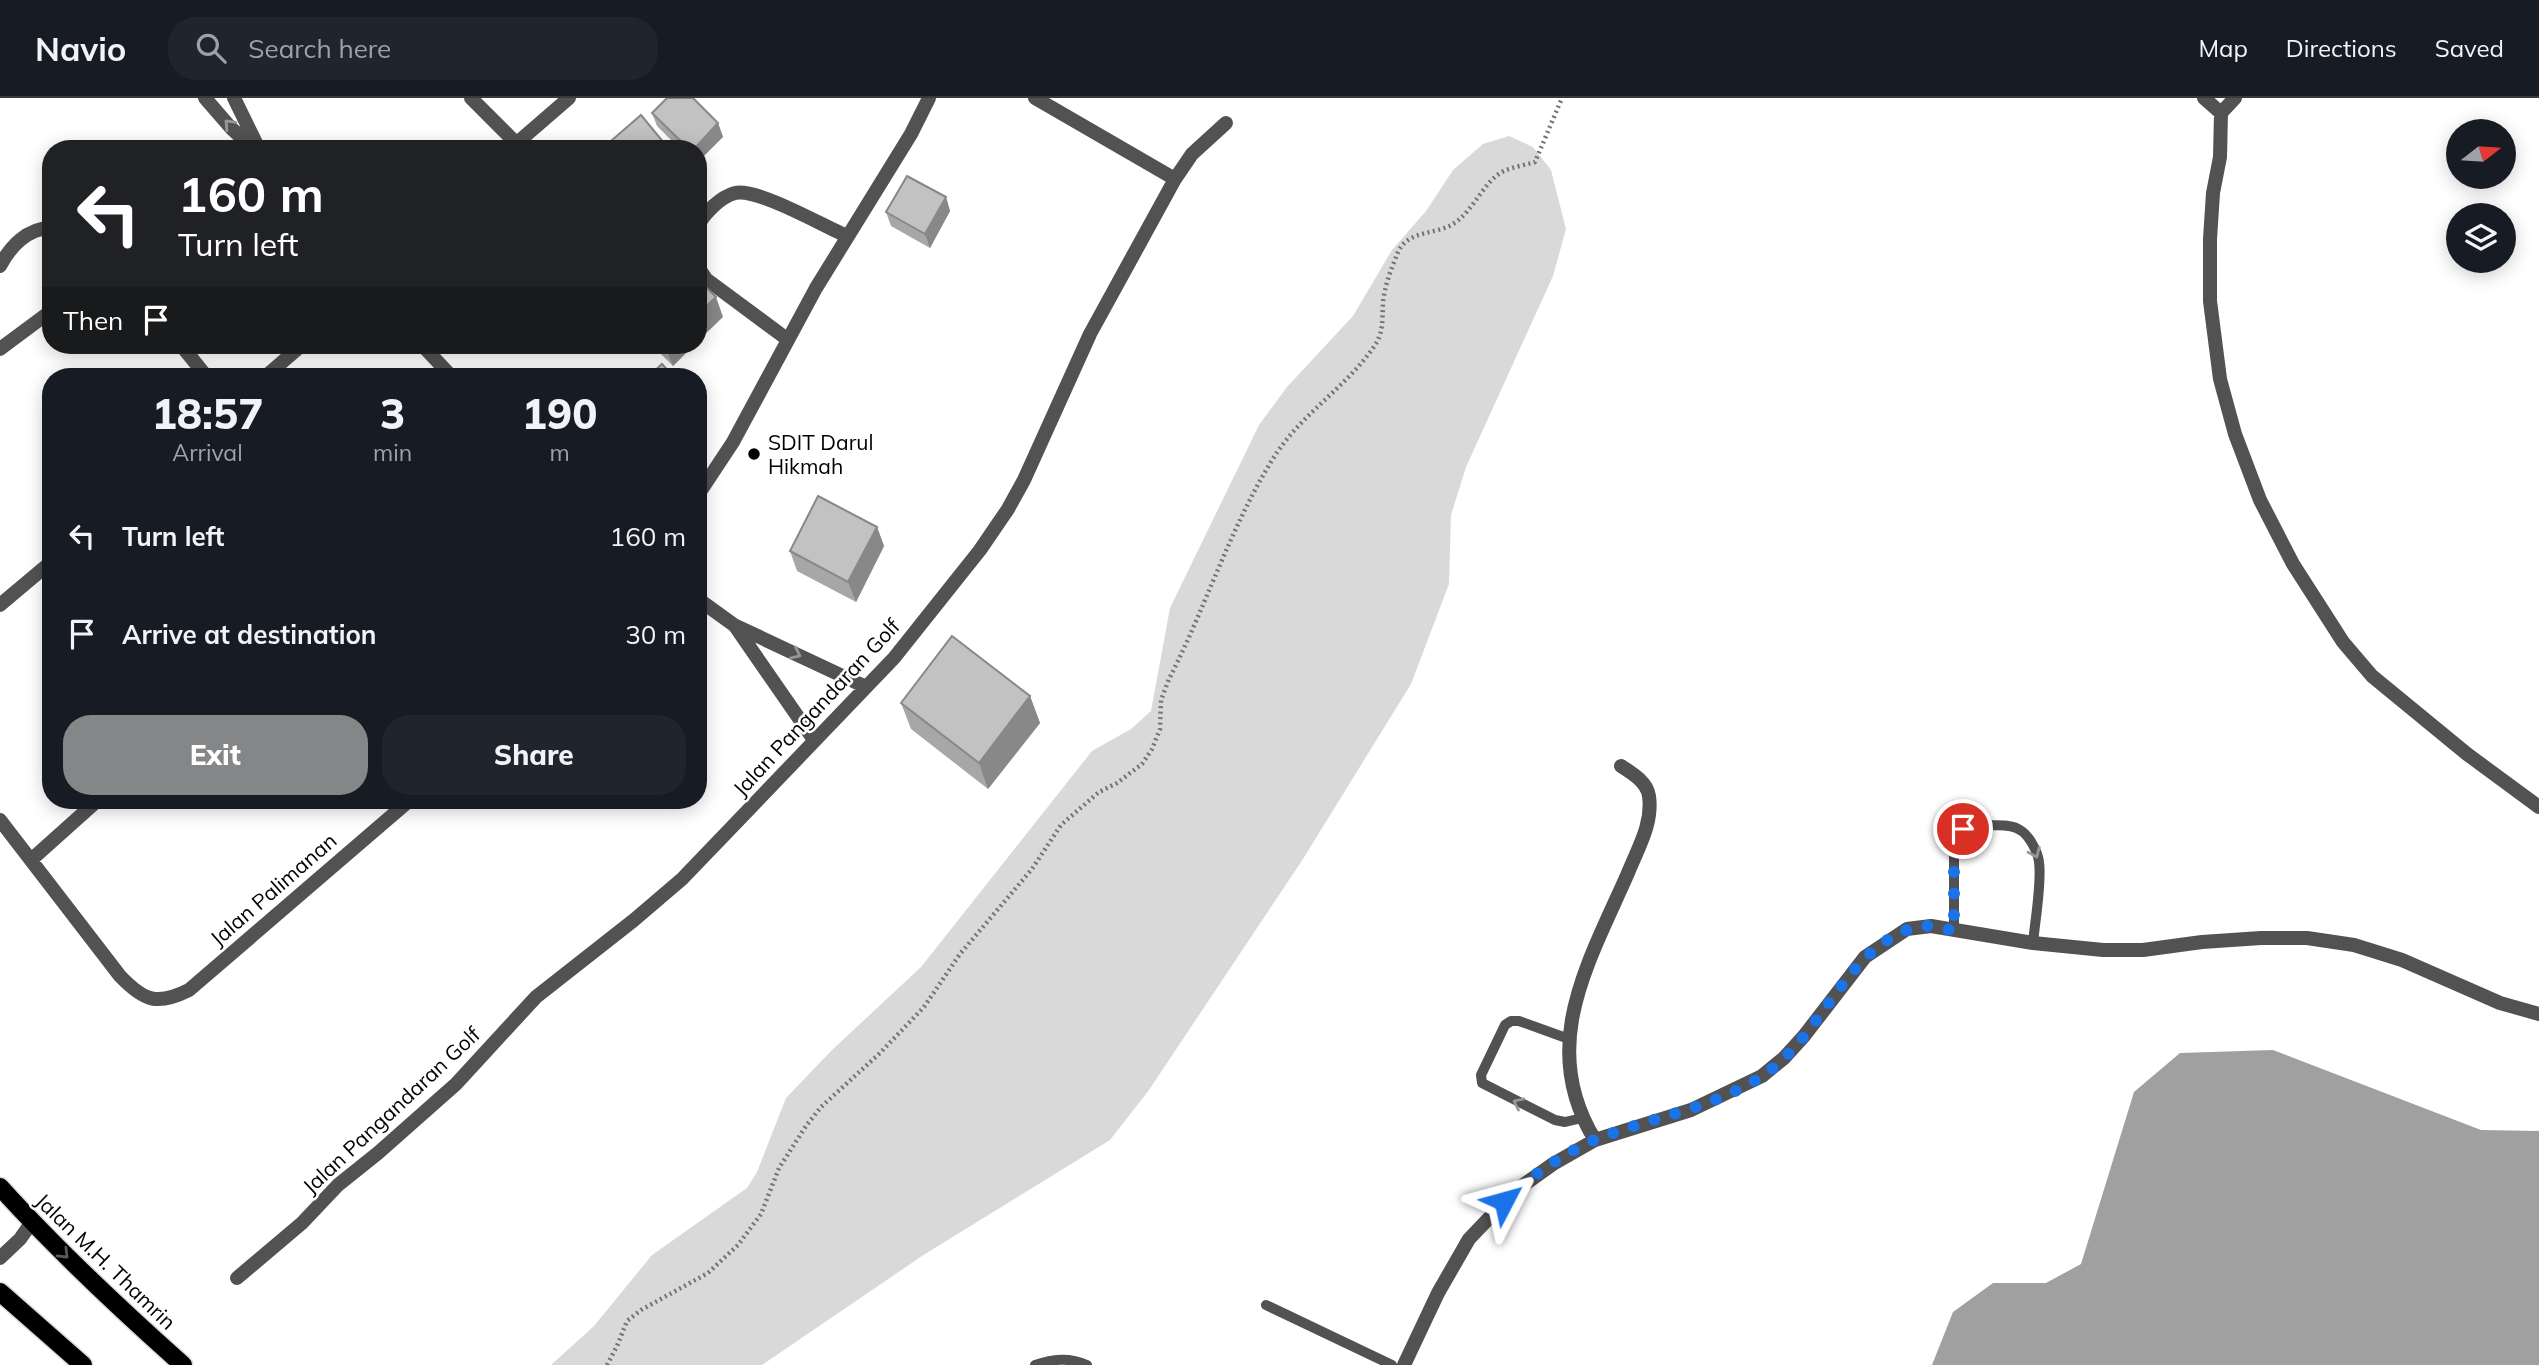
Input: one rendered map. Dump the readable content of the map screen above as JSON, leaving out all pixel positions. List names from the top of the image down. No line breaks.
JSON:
{"streets":{"main road":["Jalan M.H. Thamrin"],"street":["Jalan Pangandaran Golf","Jalan Palimanan"]},"places":["SDIT Darul Hikmah"],"north":"right","page":{"header":"Navio","search":"Search here","nav":["Map","Directions","Saved"],"turn":["160 m","Turn left"],"then":"Then","eta":["18:57","Arrival","3","min","190","m"],"list":[{"name":"Turn left","value":"160 m"},{"name":"Arrive at destination","value":"30 m"}],"buttons":["Exit","Share"]}}
